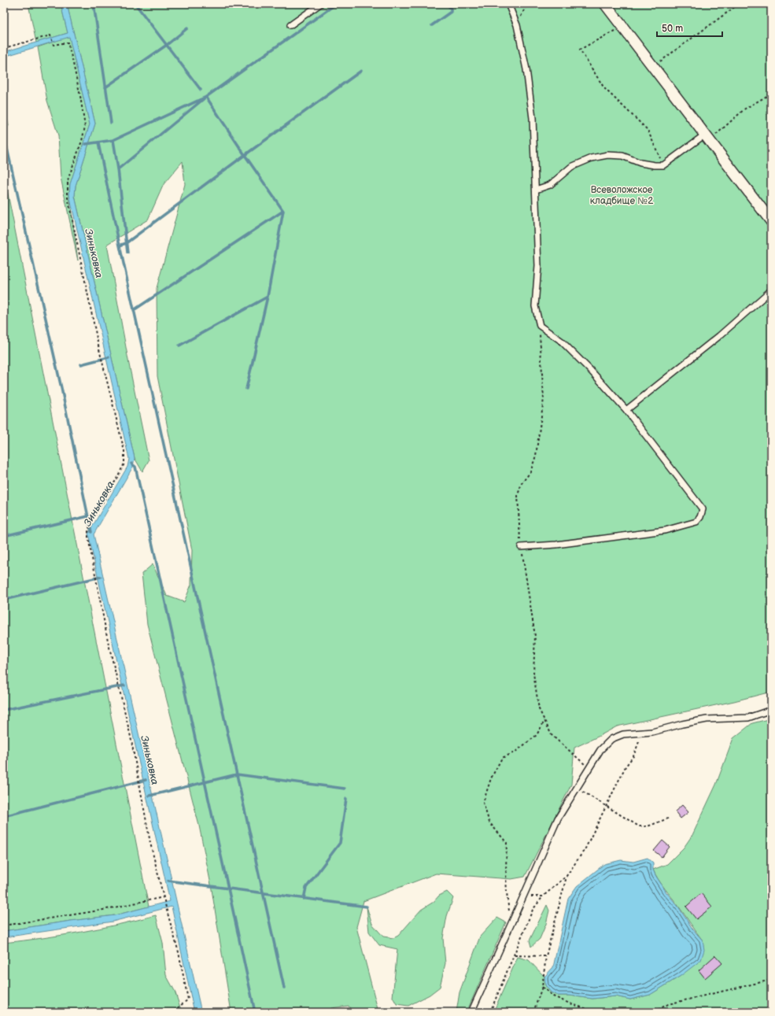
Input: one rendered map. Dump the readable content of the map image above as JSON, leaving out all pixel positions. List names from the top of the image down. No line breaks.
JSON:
{"water":["Зиньковка"],"parks":["Всеволожское кладбище №2"],"scale_bar":"50 m"}
